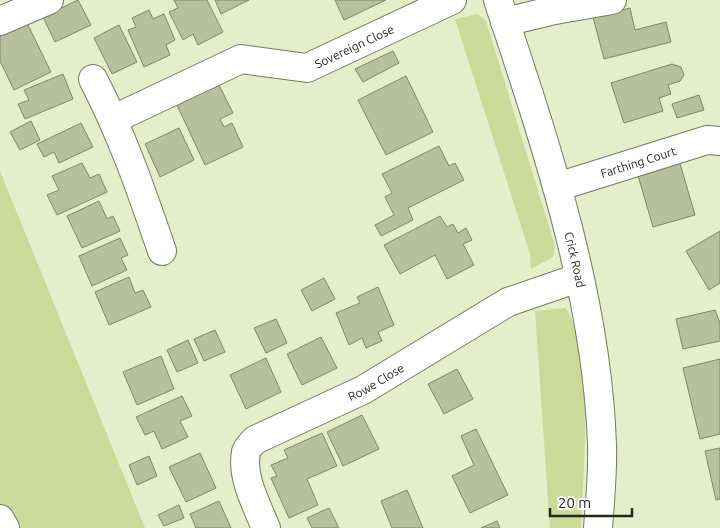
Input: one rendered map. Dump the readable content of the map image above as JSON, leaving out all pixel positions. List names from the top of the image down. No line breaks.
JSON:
{"streets":{"main road":["Sovereign Close","Farthing Court","Crick Road","Rowe Close"]},"crossings":[["Farthing Court","Crick Road"],["Crick Road","Rowe Close"]],"scale_bar":"20 m"}
